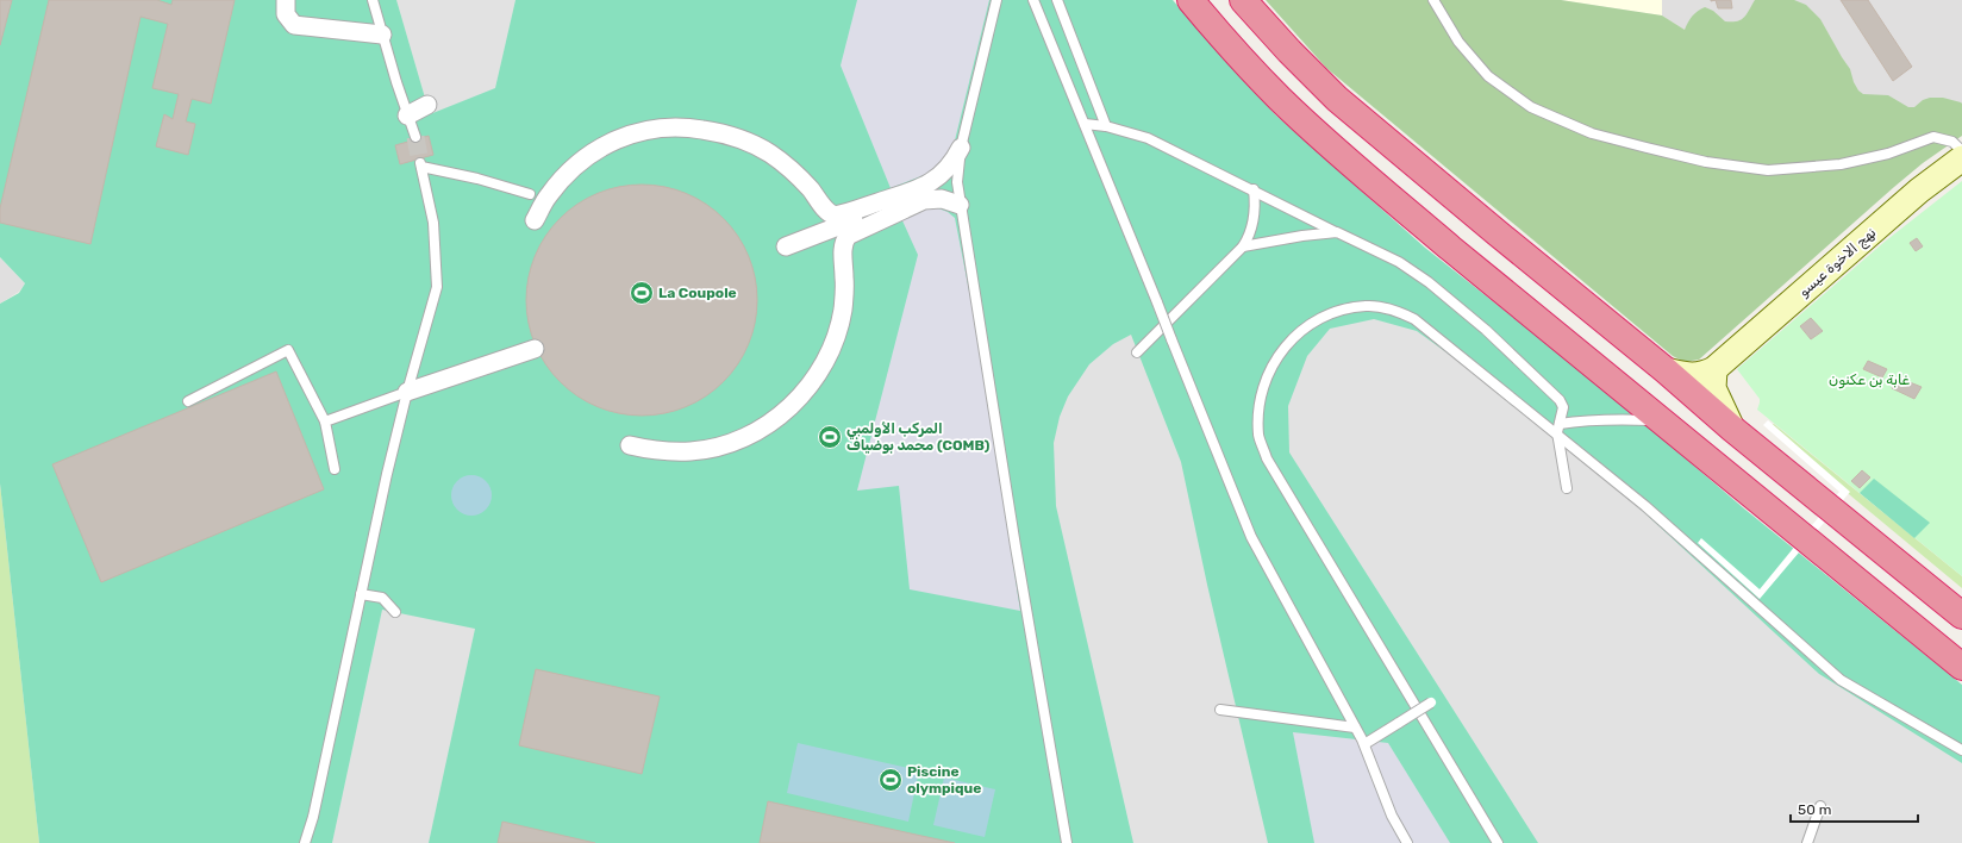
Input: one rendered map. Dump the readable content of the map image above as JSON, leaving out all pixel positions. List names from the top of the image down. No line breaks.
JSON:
{"streets":{"street":["نهج الاخوة عيسو"]},"parks":["غابة بن عكنون"],"places":{"sports":["La Coupole","المركب الأولمبي محمد بوضياف (COMB)","Piscine olympique"]},"scale_bar":"50 m"}
